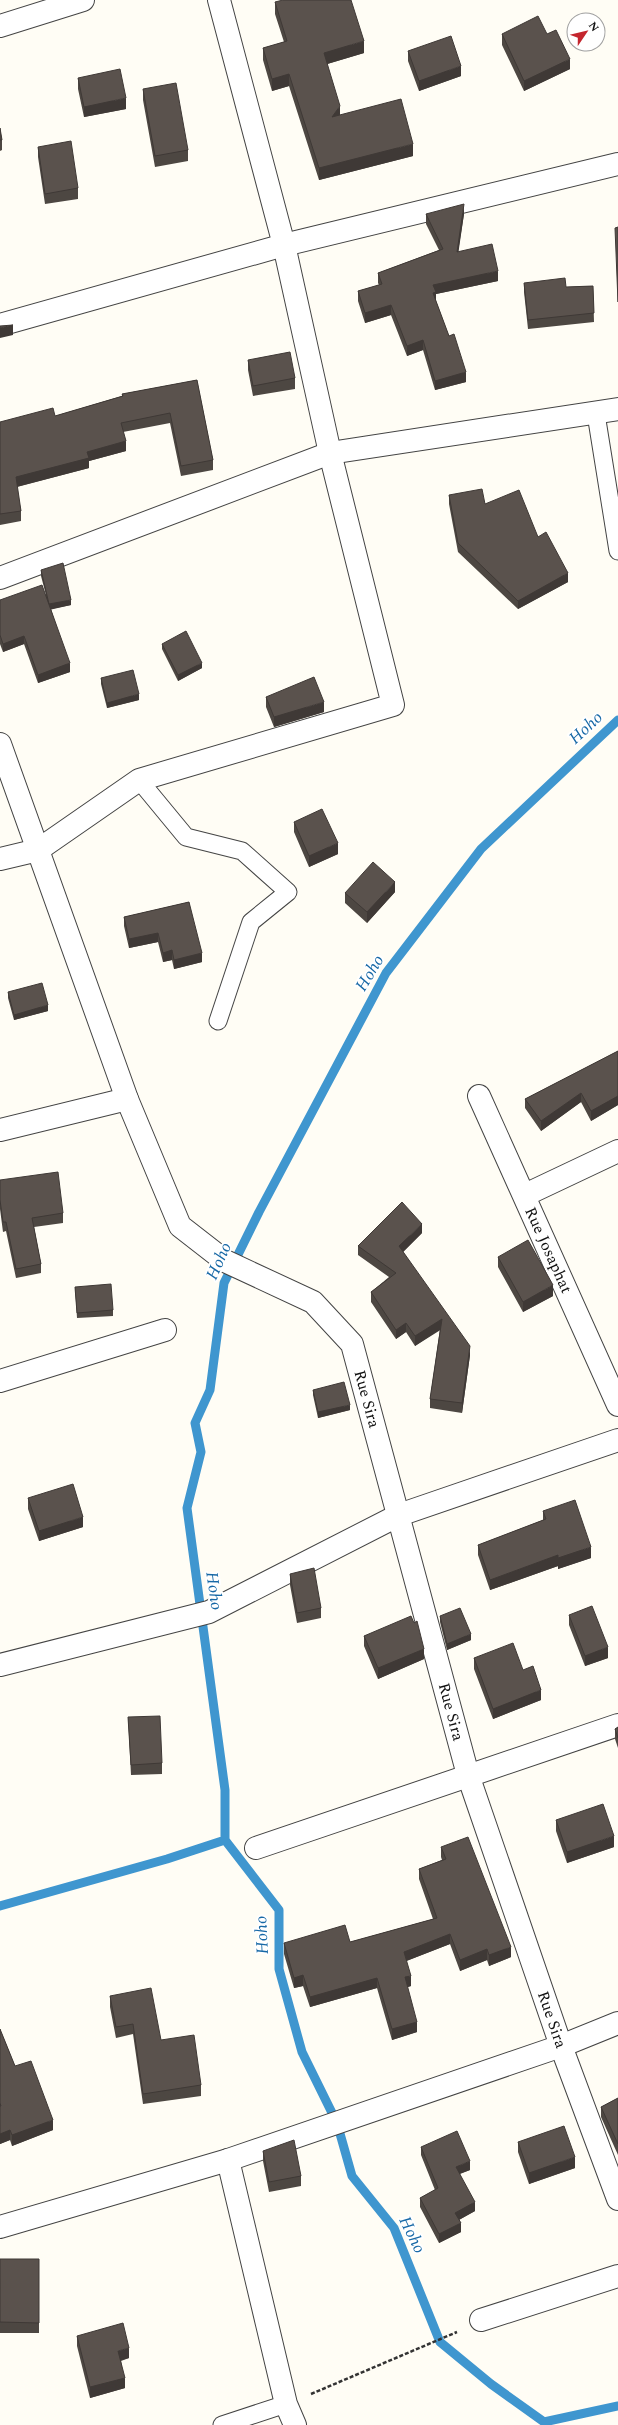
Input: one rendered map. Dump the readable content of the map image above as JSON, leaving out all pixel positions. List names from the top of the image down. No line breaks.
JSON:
{"streets":{"street":["Rue Josaphat","Rue Sira"]},"water":["Hoho"],"north":"top right"}
